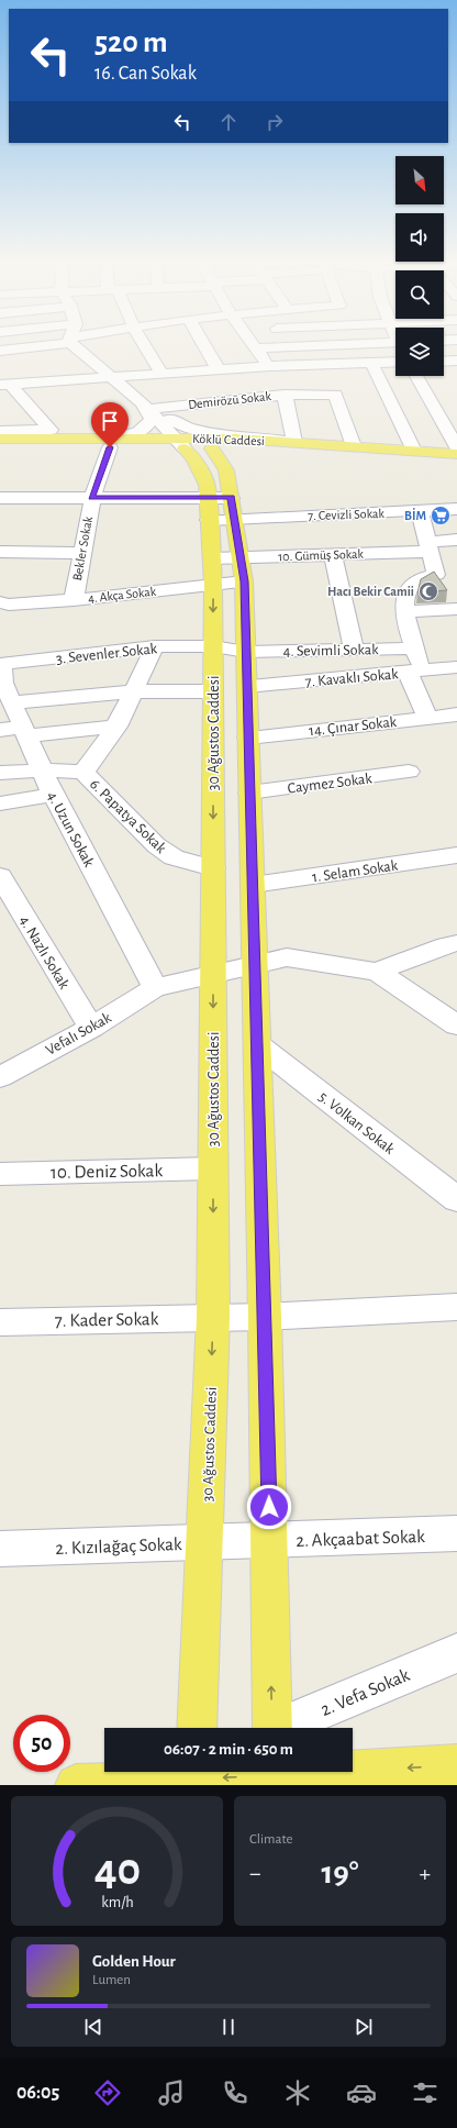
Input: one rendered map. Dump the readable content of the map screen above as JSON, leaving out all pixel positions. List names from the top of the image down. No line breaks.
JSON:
{"streets":{"main road":["Köklü Caddesi","30 Ağustos Caddesi"],"street":["Demirözü Sokak","7. Cevizli Sokak","Bekler Sokak","10. Gümüş Sokak","4. Akça Sokak","4. Sevimli Sokak","3. Sevenler Sokak","7. Kavaklı Sokak","14. Çınar Sokak","Caymez Sokak","6. Papatya Sokak","4. Uzun Sokak","1. Selam Sokak","4. Nazlı Sokak","Vefalı Sokak","5. Volkan Sokak","10. Deniz Sokak","7. Kader Sokak","2. Akçaabat Sokak","2. Kızılağaç Sokak","2. Vefa Sokak"]},"crossings":[["Demirözü Sokak","Köklü Caddesi"],["Köklü Caddesi","Bekler Sokak"],["Köklü Caddesi","30 Ağustos Caddesi"],["7. Cevizli Sokak","30 Ağustos Caddesi"],["Bekler Sokak","4. Akça Sokak"],["10. Gümüş Sokak","30 Ağustos Caddesi"],["4. Akça Sokak","30 Ağustos Caddesi"],["4. Sevimli Sokak","3. Sevenler Sokak"],["4. Sevimli Sokak","30 Ağustos Caddesi"],["3. Sevenler Sokak","30 Ağustos Caddesi"],["3. Sevenler Sokak","6. Papatya Sokak"],["3. Sevenler Sokak","4. Uzun Sokak"],["7. Kavaklı Sokak","30 Ağustos Caddesi"],["14. Çınar Sokak","30 Ağustos Caddesi"],["30 Ağustos Caddesi","Caymez Sokak"],["30 Ağustos Caddesi","6. Papatya Sokak"],["30 Ağustos Caddesi","1. Selam Sokak"],["30 Ağustos Caddesi","Vefalı Sokak"],["30 Ağustos Caddesi","5. Volkan Sokak"],["30 Ağustos Caddesi","10. Deniz Sokak"],["30 Ağustos Caddesi","7. Kader Sokak"],["30 Ağustos Caddesi","2. Akçaabat Sokak"],["30 Ağustos Caddesi","2. Kızılağaç Sokak"],["4. Uzun Sokak","Vefalı Sokak"],["4. Nazlı Sokak","Vefalı Sokak"],["2. Akçaabat Sokak","2. Kızılağaç Sokak"]],"places":{"supermarket":["BİM"],"mosque":["Hacı Bekir Camii"]},"north":"bottom right","page":{"turn":["520 m","16. Can Sokak"],"limit":"50","trip":"06:07 · 2 min · 650 m","tile":"Climate","heat":["−","19°","+"],"song":["Golden Hour","Lumen"],"tabs":"06:05","gauge":["40","km/h"]}}
